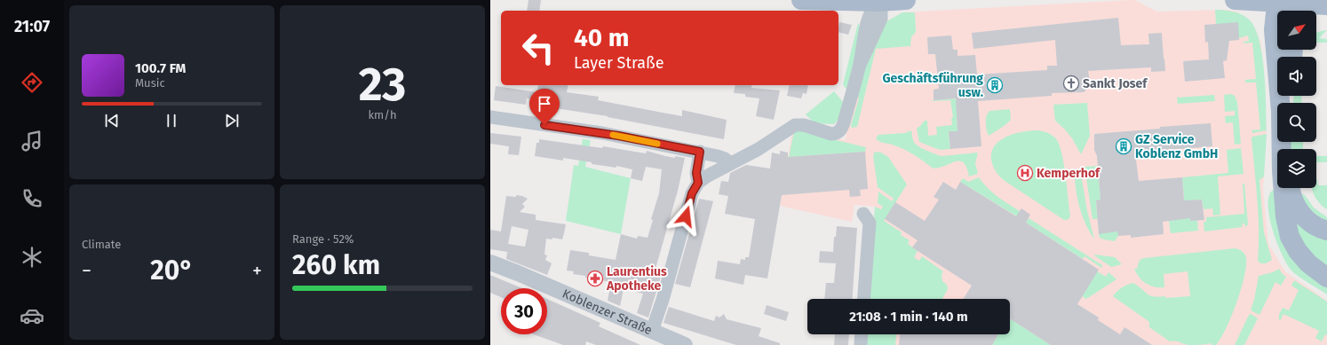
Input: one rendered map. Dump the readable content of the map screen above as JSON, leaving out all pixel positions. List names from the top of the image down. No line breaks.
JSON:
{"streets":{"street":["Koblenzer Straße"]},"places":{"church":["Sankt Josef"],"building":["Geschäftsführung usw.","GZ Service Koblenz GmbH"],"hospital":["Kemperhof"],"pharmacy":["Laurentius Apotheke"]},"north":"top right","page":{"tabs":"21:07","tile":[["23","km/h"],"Climate",["Range · 52%","260 km"]],"turn":["40 m","Layer Straße"],"song":["100.7 FM","Music"],"heat":["−","20°","+"],"limit":"30","trip":"21:08 · 1 min · 140 m"}}
